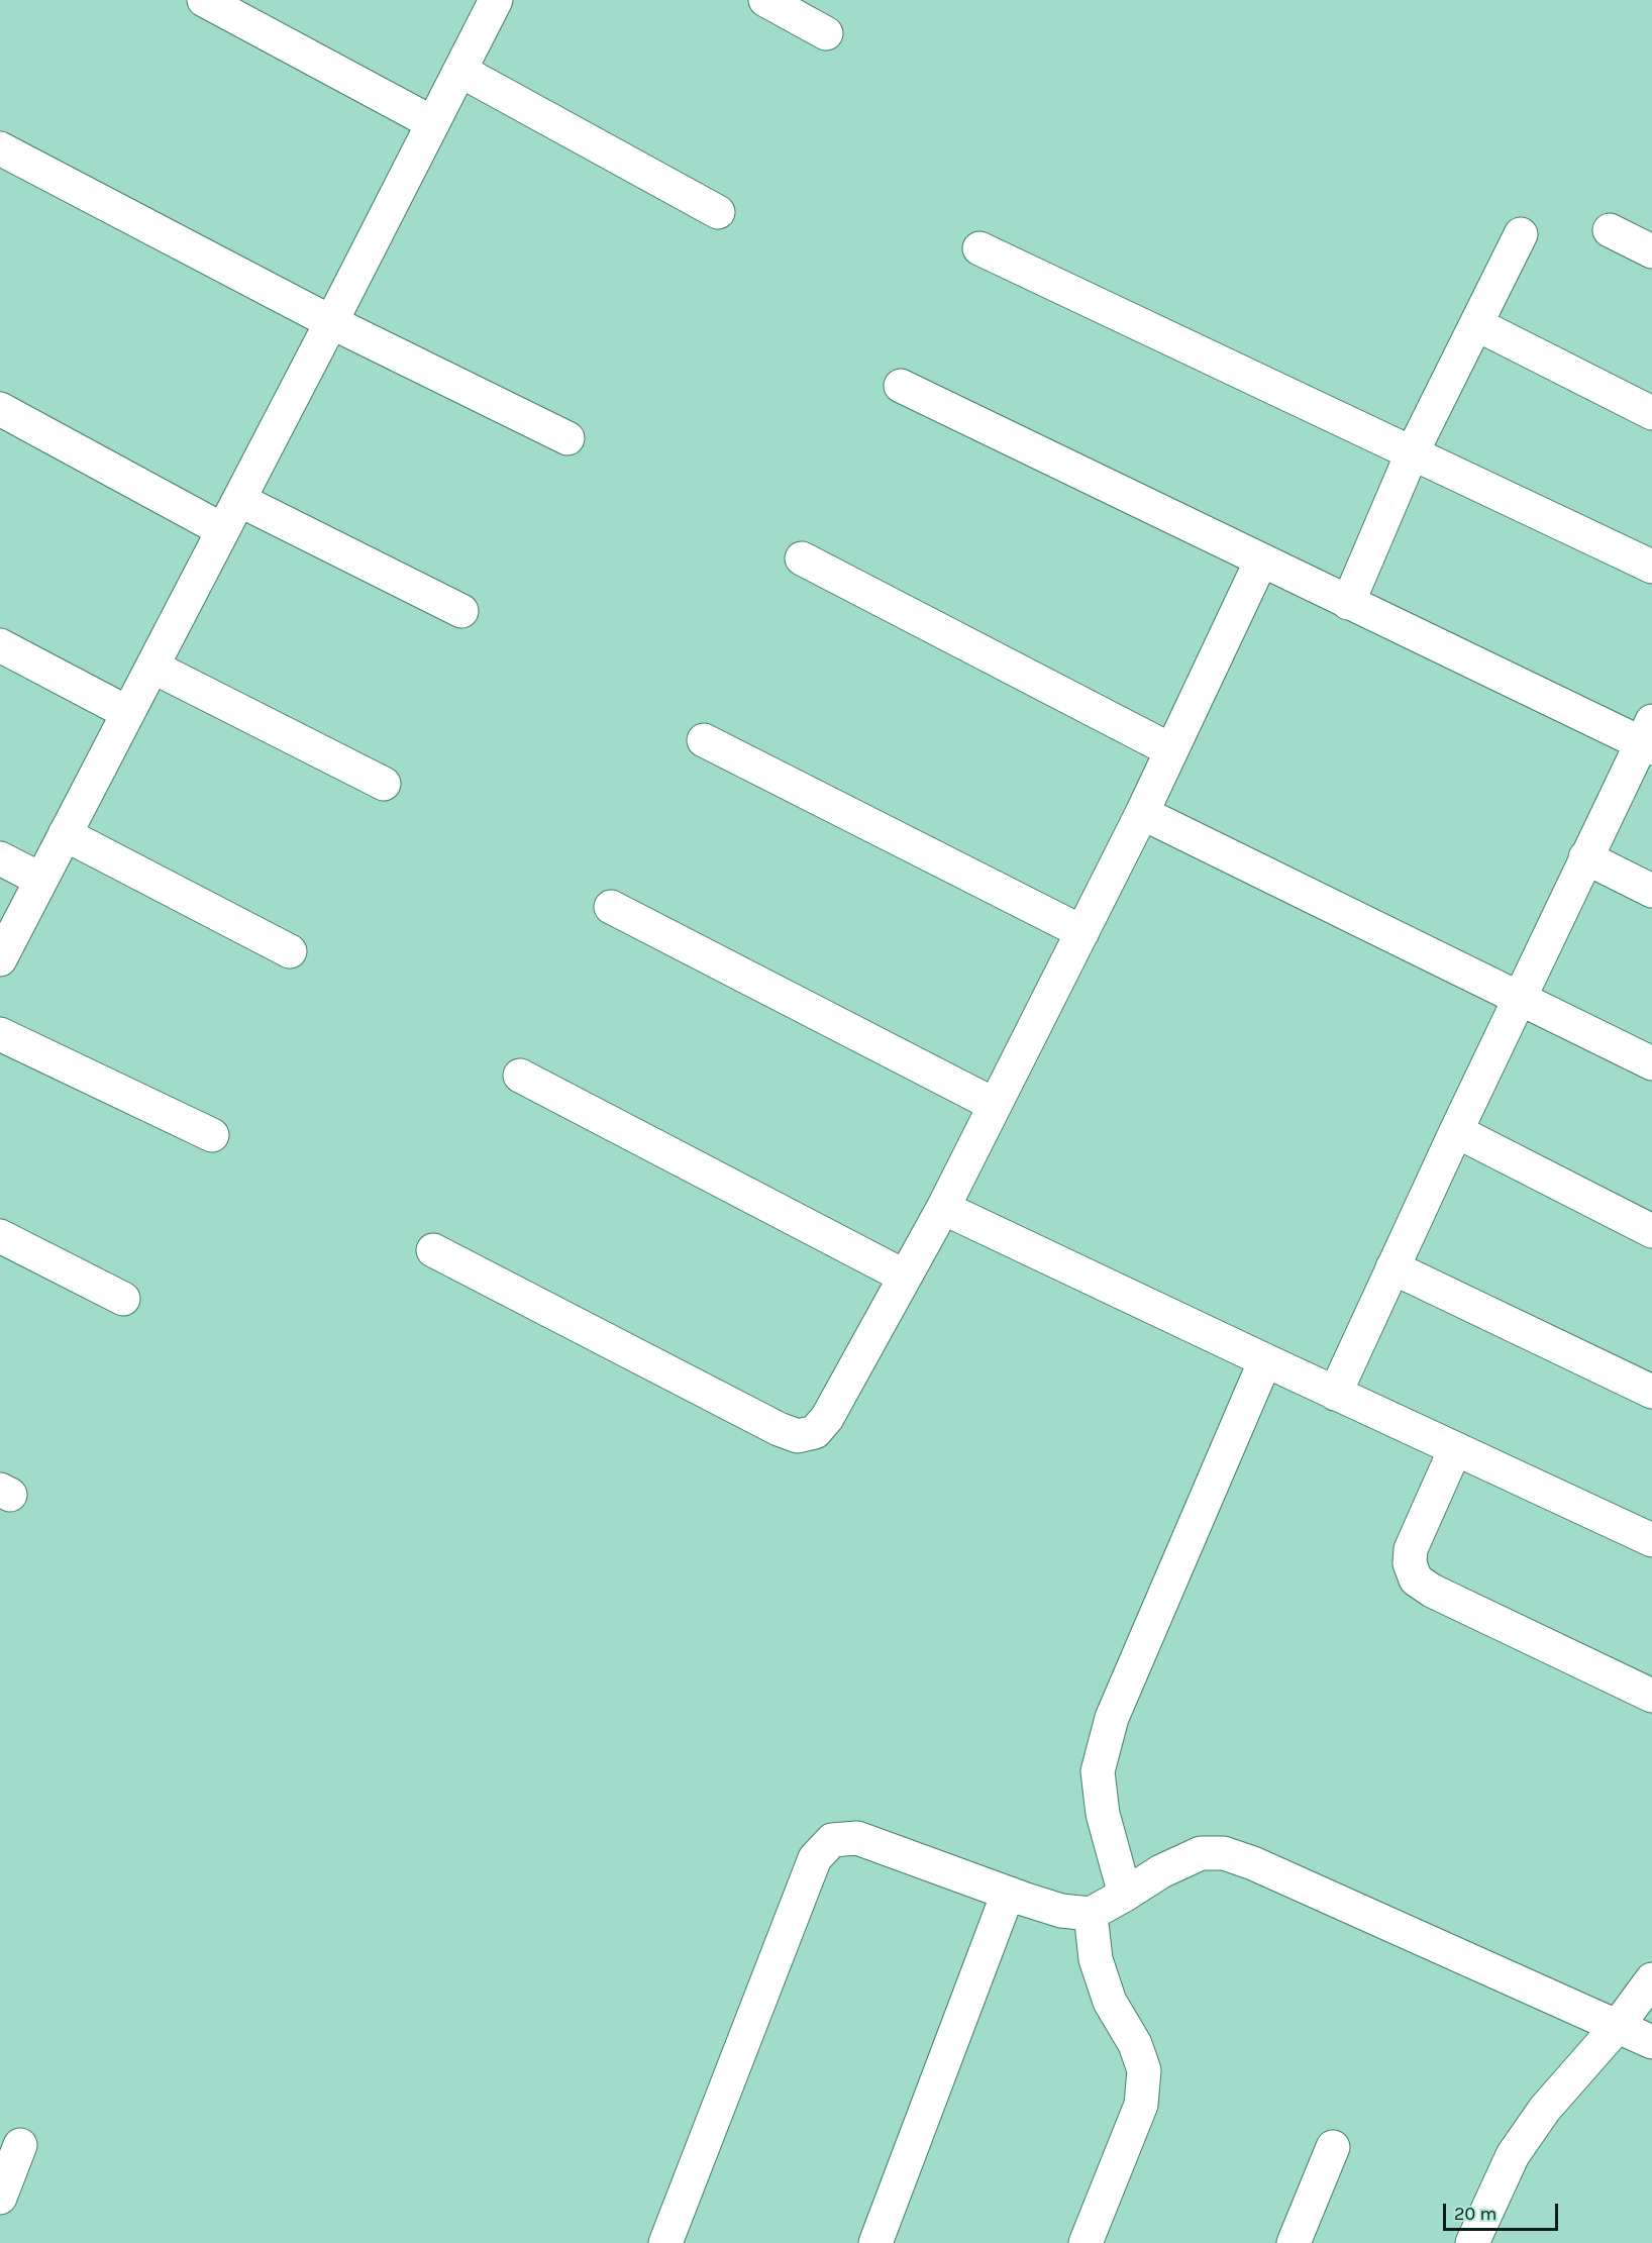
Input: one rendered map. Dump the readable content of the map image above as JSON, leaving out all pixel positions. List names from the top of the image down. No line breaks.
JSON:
{"scale_bar":"20 m"}
